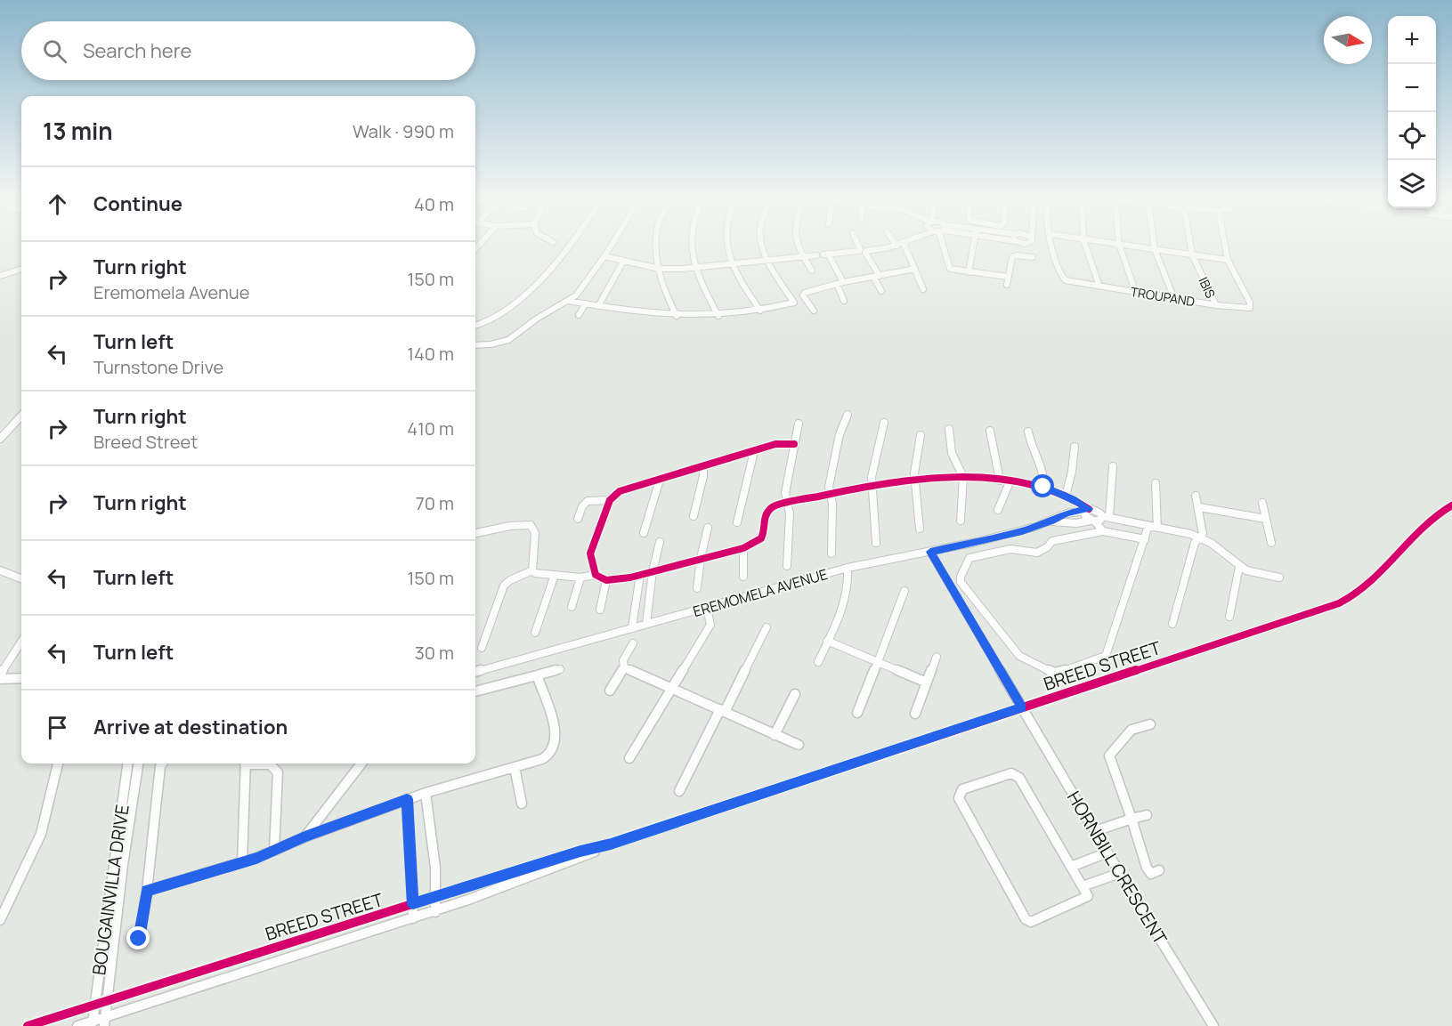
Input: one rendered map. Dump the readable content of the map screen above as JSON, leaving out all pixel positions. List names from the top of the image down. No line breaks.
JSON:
{"streets":{"street":["IBIS","TROUPAND","EREMOMELA AVENUE","BREED STREET","HORNBILL CRESCENT","BOUGAINVILLA DRIVE"]},"crossings":[["IBIS","TROUPAND"],["EREMOMELA AVENUE","HORNBILL CRESCENT"],["BREED STREET","HORNBILL CRESCENT"],["BREED STREET","BOUGAINVILLA DRIVE"]],"north":"right","page":{"map_buttons":["+","−"],"search":"Search here","heading":["13 min","Walk · 990 m"],"list":[["Continue","40 m"],["Turn right","Eremomela Avenue","150 m"],["Turn left","Turnstone Drive","140 m"],["Turn right","Breed Street","410 m"],["Turn right","70 m"],["Turn left","150 m"],["Turn left","30 m"],"Arrive at destination"]}}
